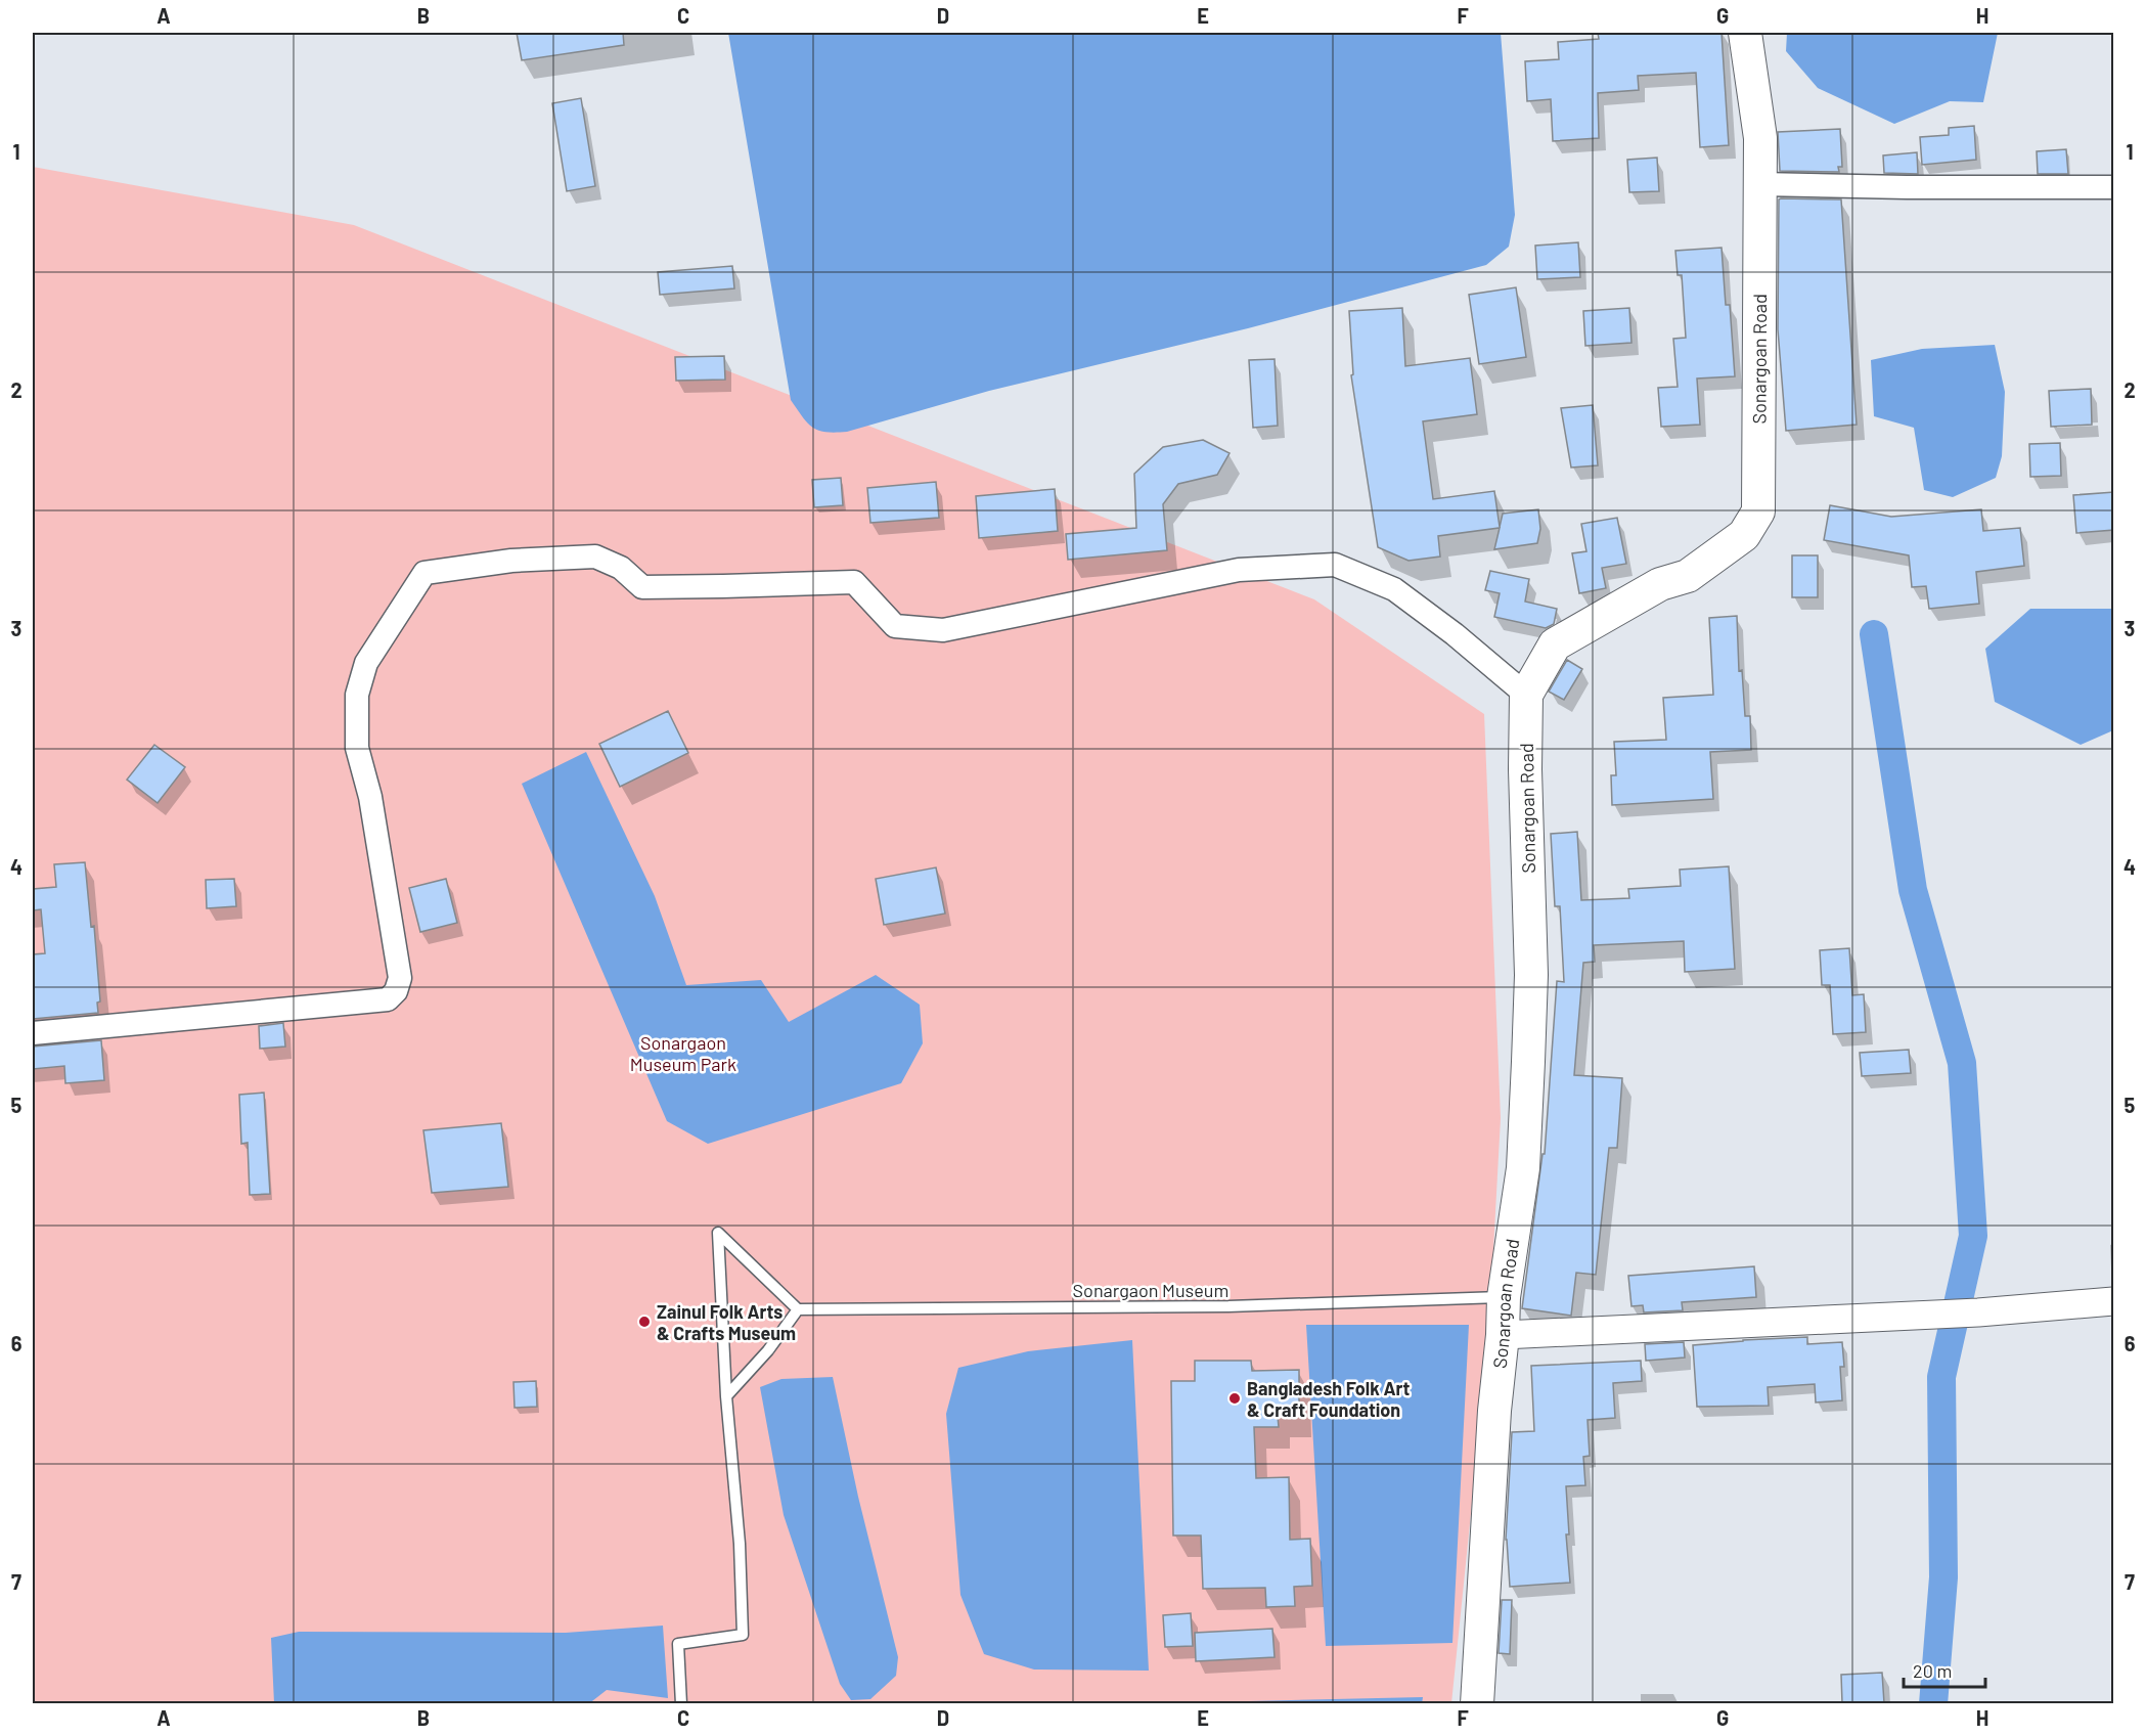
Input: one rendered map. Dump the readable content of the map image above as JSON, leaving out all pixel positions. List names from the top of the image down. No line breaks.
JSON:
{"streets":{"main road":["Sonargoan Road"],"lane":["Sonargaon Museum"]},"crossings":[["Sonargoan Road","Sonargaon Museum"]],"parks":["Sonargaon Museum Park"],"places":["Zainul Folk Arts & Crafts Museum","Bangladesh Folk Art & Craft Foundation"],"scale_bar":"20 m","grid":{"columns":["A","B","C","D","E","F","G","H"],"rows":["1","2","3","4","5","6","7"]}}
